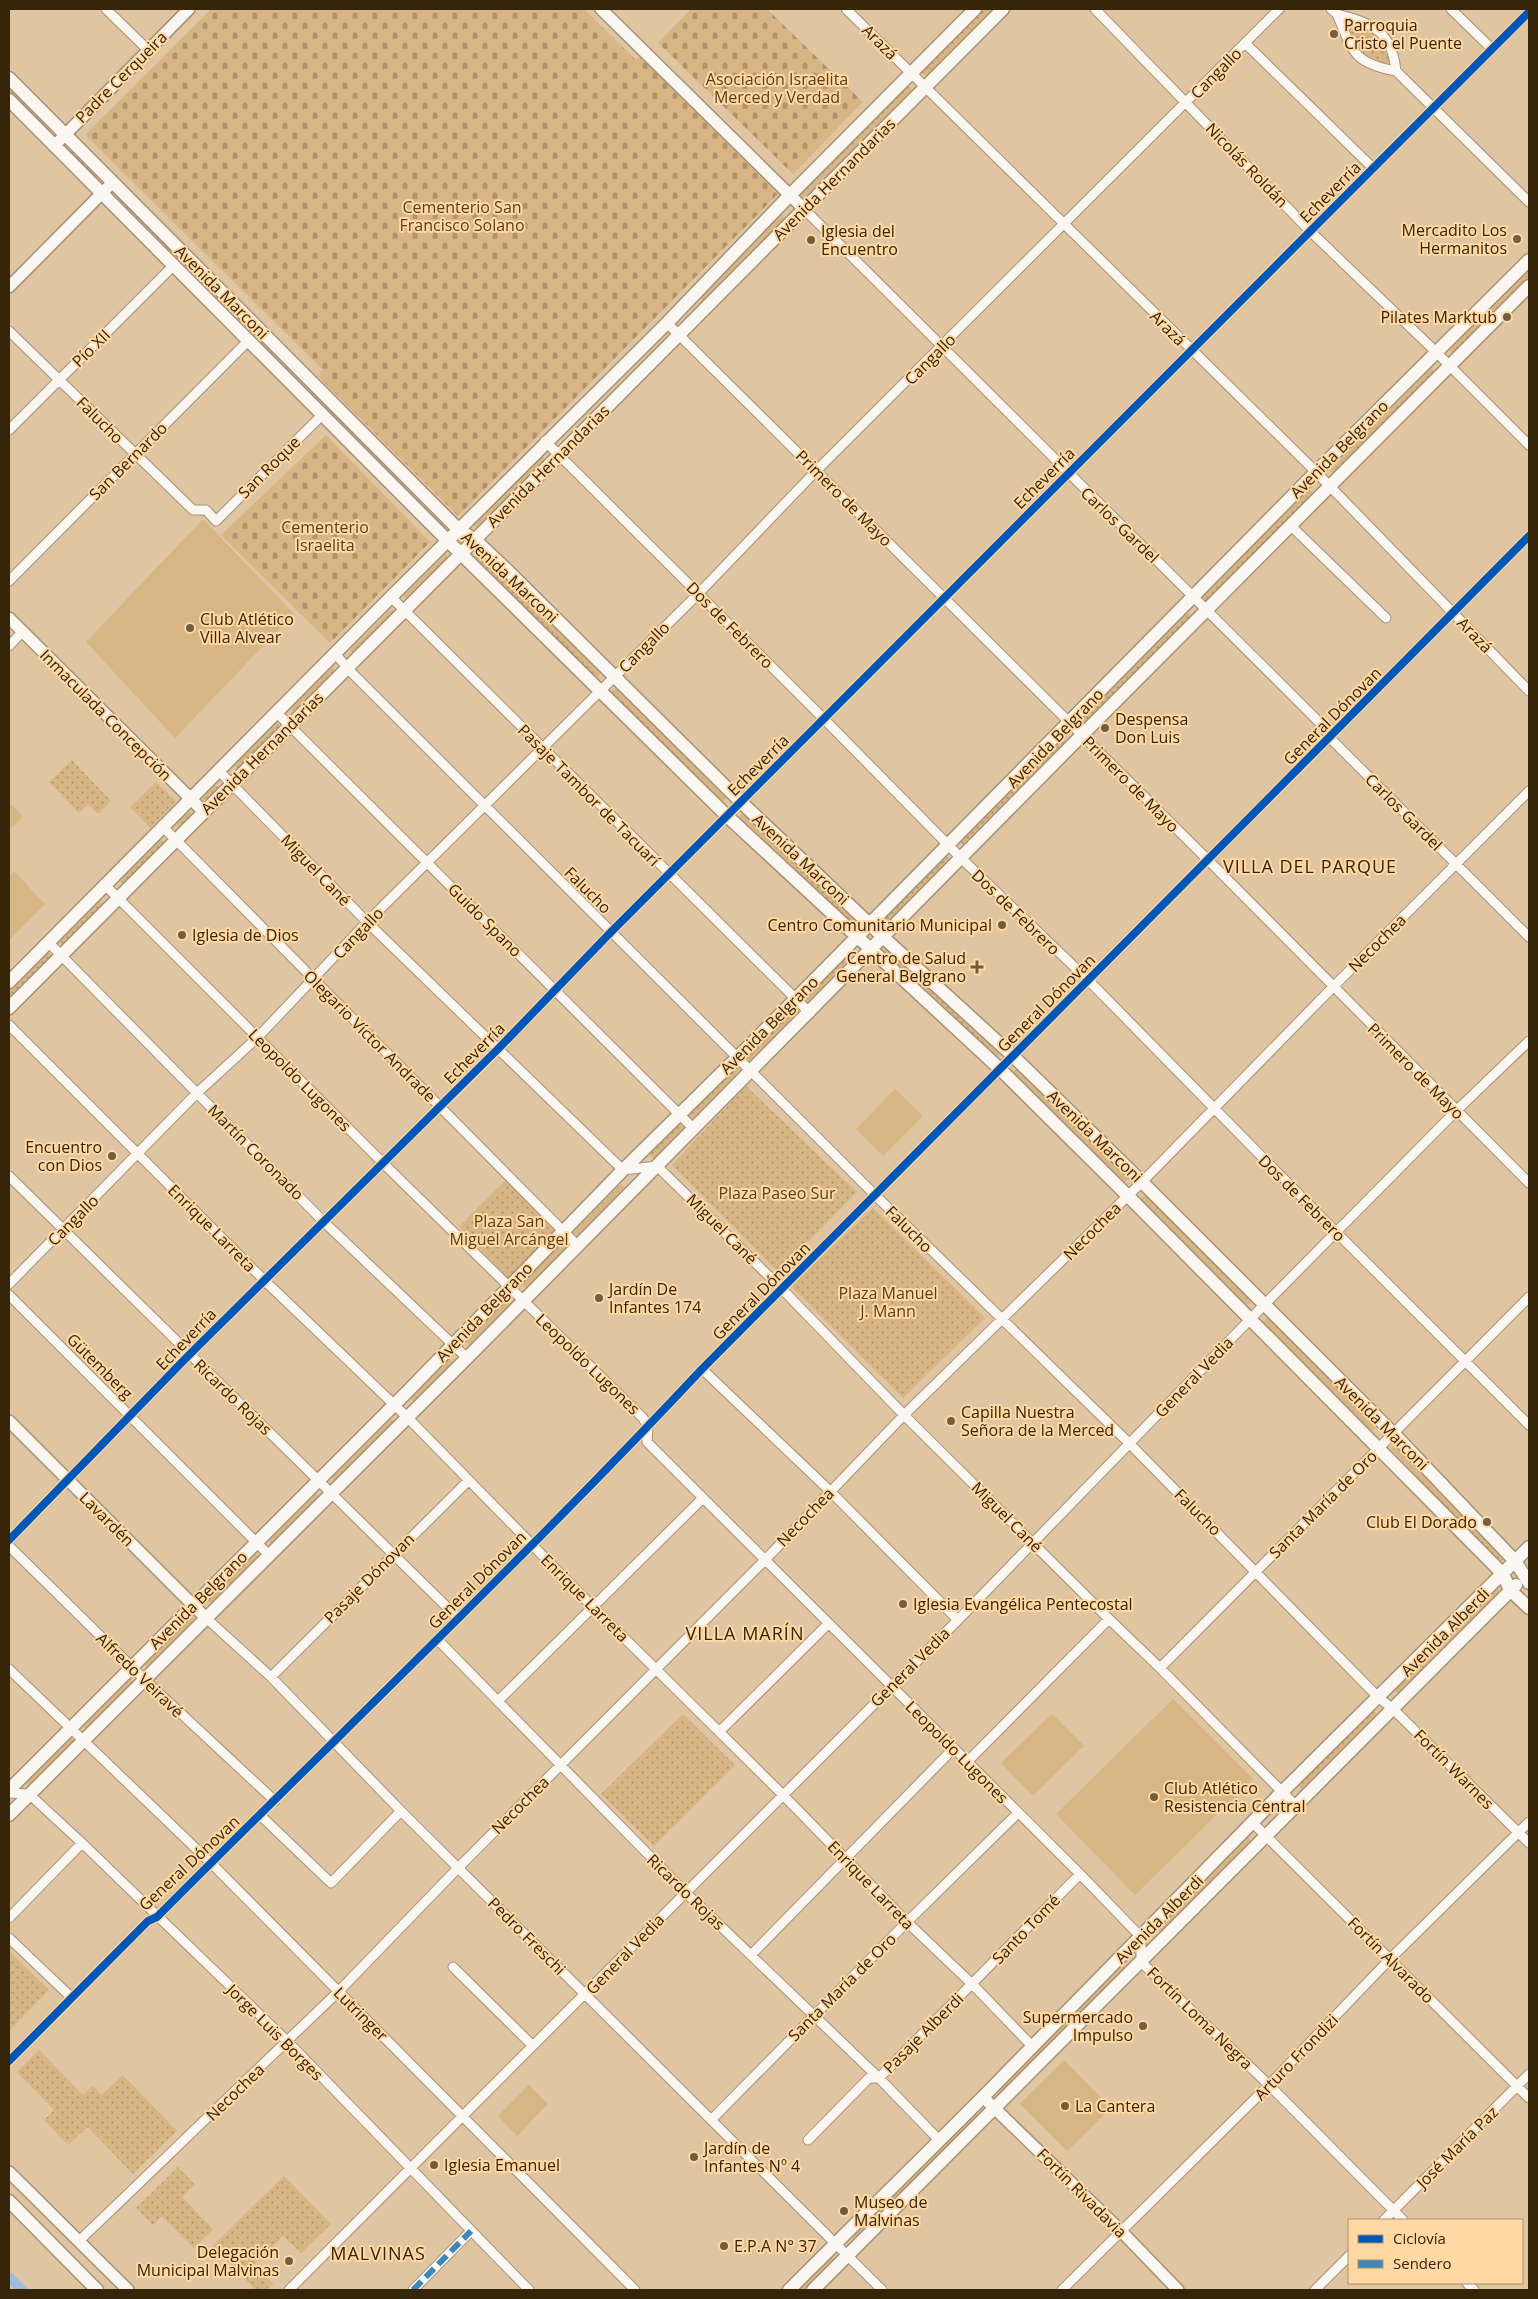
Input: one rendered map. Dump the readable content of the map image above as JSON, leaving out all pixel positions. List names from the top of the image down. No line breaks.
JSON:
{"streets":{"main road":["Avenida Hernandarias","Avenida Marconi","Avenida Belgrano","Avenida Alberdi"],"street":["Arazá","Cangallo","Padre Cerqueira","Nicolás Roldán","Echeverría","Pío XII","Falucho","San Bernardo","San Roque","Primero de Mayo","Carlos Gardel","Dos de Febrero","Inmaculada Concepción","General Dónovan","Pasaje Tambor de Tacuarí","Miguel Cané","Guido Spano","Necochea","Olegario Víctor Andrade","Leopoldo Lugones","Martín Coronado","Enrique Larreta","Gütemberg","General Vedia","Ricardo Rojas","Santa María de Oro","Lavardén","Pasaje Dónovan","Alfredo Veiravé","Fortín Warnes","Santo Tomé","Pedro Freschi","Fortín Alvarado","Lutringer","Fortín Loma Negra","Jorge Luis Borges","Pasaje Alberdi","Arturo Frondizi","José María Paz","Fortín Rivadavia"]},"crossings":[["Arazá","Cangallo"],["Arazá","Avenida Hernandarias"],["Arazá","Echeverría"],["Arazá","Avenida Belgrano"],["Arazá","General Dónovan"],["Cangallo","Nicolás Roldán"],["Cangallo","Avenida Marconi"],["Cangallo","Falucho"],["Cangallo","Primero de Mayo"],["Cangallo","Carlos Gardel"],["Cangallo","Dos de Febrero"],["Cangallo","Pasaje Tambor de Tacuarí"],["Cangallo","Miguel Cané"],["Cangallo","Guido Spano"],["Cangallo","Olegario Víctor Andrade"],["Cangallo","Leopoldo Lugones"],["Cangallo","Martín Coronado"],["Cangallo","Enrique Larreta"],["Cangallo","Ricardo Rojas"],["Padre Cerqueira","Avenida Marconi"],["Nicolás Roldán","Echeverría"],["Nicolás Roldán","Avenida Belgrano"],["Avenida Hernandarias","Avenida Marconi"],["Avenida Hernandarias","Falucho"],["Avenida Hernandarias","Primero de Mayo"],["Avenida Hernandarias","Carlos Gardel"],["Avenida Hernandarias","Dos de Febrero"],["Avenida Hernandarias","Inmaculada Concepción"],["Avenida Hernandarias","Pasaje Tambor de Tacuarí"],["Avenida Hernandarias","Miguel Cané"],["Avenida Hernandarias","Guido Spano"],["Avenida Hernandarias","Olegario Víctor Andrade"],["Avenida Hernandarias","Leopoldo Lugones"],["Avenida Hernandarias","Martín Coronado"],["Echeverría","Avenida Marconi"],["Echeverría","Falucho"],["Echeverría","Primero de Mayo"],["Echeverría","Carlos Gardel"],["Echeverría","Dos de Febrero"],["Echeverría","Pasaje Tambor de Tacuarí"],["Echeverría","Miguel Cané"],["Echeverría","Guido Spano"],["Echeverría","Olegario Víctor Andrade"],["Echeverría","Leopoldo Lugones"],["Echeverría","Martín Coronado"],["Echeverría","Enrique Larreta"],["Echeverría","Gütemberg"],["Echeverría","Ricardo Rojas"],["Echeverría","Lavardén"],["Avenida Marconi","Pío XII"],["Avenida Marconi","Avenida Belgrano"],["Avenida Marconi","San Bernardo"],["Avenida Marconi","San Roque"],["Avenida Marconi","General Dónovan"],["Avenida Marconi","Necochea"],["Avenida Marconi","General Vedia"],["Avenida Marconi","Santa María de Oro"],["Avenida Marconi","Avenida Alberdi"],["Pío XII","Falucho"],["Falucho","Avenida Belgrano"],["Falucho","San Bernardo"],["Falucho","San Roque"],["Falucho","General Dónovan"],["Falucho","Necochea"],["Falucho","General Vedia"],["Falucho","Santa María de Oro"],["Falucho","Avenida Alberdi"],["Falucho","Fortín Warnes"],["Avenida Belgrano","Primero de Mayo"],["Avenida Belgrano","Carlos Gardel"],["Avenida Belgrano","Dos de Febrero"],["Avenida Belgrano","Pasaje Tambor de Tacuarí"],["Avenida Belgrano","Miguel Cané"],["Avenida Belgrano","Guido Spano"],["Avenida Belgrano","Olegario Víctor Andrade"],["Avenida Belgrano","Leopoldo Lugones"],["Avenida Belgrano","Martín Coronado"],["Avenida Belgrano","Enrique Larreta"],["Avenida Belgrano","Gütemberg"],["Avenida Belgrano","Ricardo Rojas"],["Avenida Belgrano","Lavardén"],["Avenida Belgrano","Alfredo Veiravé"],["Avenida Belgrano","Pedro Freschi"],["Avenida Belgrano","Lutringer"],["Avenida Belgrano","Jorge Luis Borges"],["Primero de Mayo","General Dónovan"],["Primero de Mayo","Necochea"],["Primero de Mayo","General Vedia"],["Carlos Gardel","General Dónovan"],["Carlos Gardel","Necochea"],["Dos de Febrero","General Dónovan"],["Dos de Febrero","Necochea"],["Dos de Febrero","General Vedia"],["Dos de Febrero","Santa María de Oro"],["General Dónovan","Miguel Cané"],["General Dónovan","Leopoldo Lugones"],["General Dónovan","Enrique Larreta"],["General Dónovan","Ricardo Rojas"],["General Dónovan","Alfredo Veiravé"],["General Dónovan","Pedro Freschi"],["General Dónovan","Lutringer"],["General Dónovan","Jorge Luis Borges"],["Miguel Cané","Necochea"],["Miguel Cané","General Vedia"],["Miguel Cané","Santa María de Oro"],["Miguel Cané","Avenida Alberdi"],["Necochea","Leopoldo Lugones"],["Necochea","Enrique Larreta"],["Necochea","Ricardo Rojas"],["Necochea","Pedro Freschi"],["Necochea","Lutringer"],["Necochea","Jorge Luis Borges"],["Leopoldo Lugones","General Vedia"],["Leopoldo Lugones","Santa María de Oro"],["Leopoldo Lugones","Avenida Alberdi"],["Leopoldo Lugones","Santo Tomé"],["Leopoldo Lugones","Fortín Loma Negra"],["Enrique Larreta","General Vedia"],["Enrique Larreta","Santa María de Oro"],["Enrique Larreta","Pasaje Dónovan"],["Enrique Larreta","Avenida Alberdi"],["Enrique Larreta","Santo Tomé"],["Enrique Larreta","Pasaje Alberdi"],["General Vedia","Ricardo Rojas"],["General Vedia","Pedro Freschi"],["General Vedia","Lutringer"],["General Vedia","Jorge Luis Borges"],["Ricardo Rojas","Santa María de Oro"],["Ricardo Rojas","Pasaje Dónovan"],["Ricardo Rojas","Avenida Alberdi"],["Ricardo Rojas","Pasaje Alberdi"],["Santa María de Oro","Pedro Freschi"],["Lavardén","Pedro Freschi"],["Pasaje Dónovan","Pedro Freschi"],["Avenida Alberdi","Fortín Warnes"],["Avenida Alberdi","Pedro Freschi"],["Avenida Alberdi","Fortín Alvarado"],["Avenida Alberdi","Fortín Loma Negra"],["Avenida Alberdi","Fortín Rivadavia"],["Fortín Warnes","Arturo Frondizi"],["Santo Tomé","Pasaje Alberdi"],["Fortín Alvarado","Arturo Frondizi"],["Fortín Alvarado","José María Paz"],["Fortín Loma Negra","Arturo Frondizi"],["Fortín Loma Negra","José María Paz"],["Arturo Frondizi","Fortín Rivadavia"]],"districts":["VILLA DEL PARQUE","VILLA MARÍN","MALVINAS"],"parks":["Asociación Israelita Merced y Verdad","Cementerio San Francisco Solano","Cementerio Israelita","Plaza Paseo Sur","Plaza San Miguel Arcángel","Plaza Manuel J. Mann"],"places":{"other":["Parroquia Cristo el Puente","Mercadito Los Hermanitos","Iglesia del Encuentro","Pilates Marktub","Club Atlético Villa Alvear","Despensa Don Luis","Centro Comunitario Municipal","Iglesia de Dios","Encuentro con Dios","Jardín De Infantes 174","Capilla Nuestra Señora de la Merced","Club El Dorado","Iglesia Evangélica Pentecostal","Club Atlético Resistencia Central","Supermercado Impulso","La Cantera","Jardín de Infantes Nº 4","Iglesia Emanuel","Museo de Malvinas","E.P.A N° 37","Delegación Municipal Malvinas"],"health":["Centro de Salud General Belgrano"]},"legend":["Ciclovía","Sendero"]}
